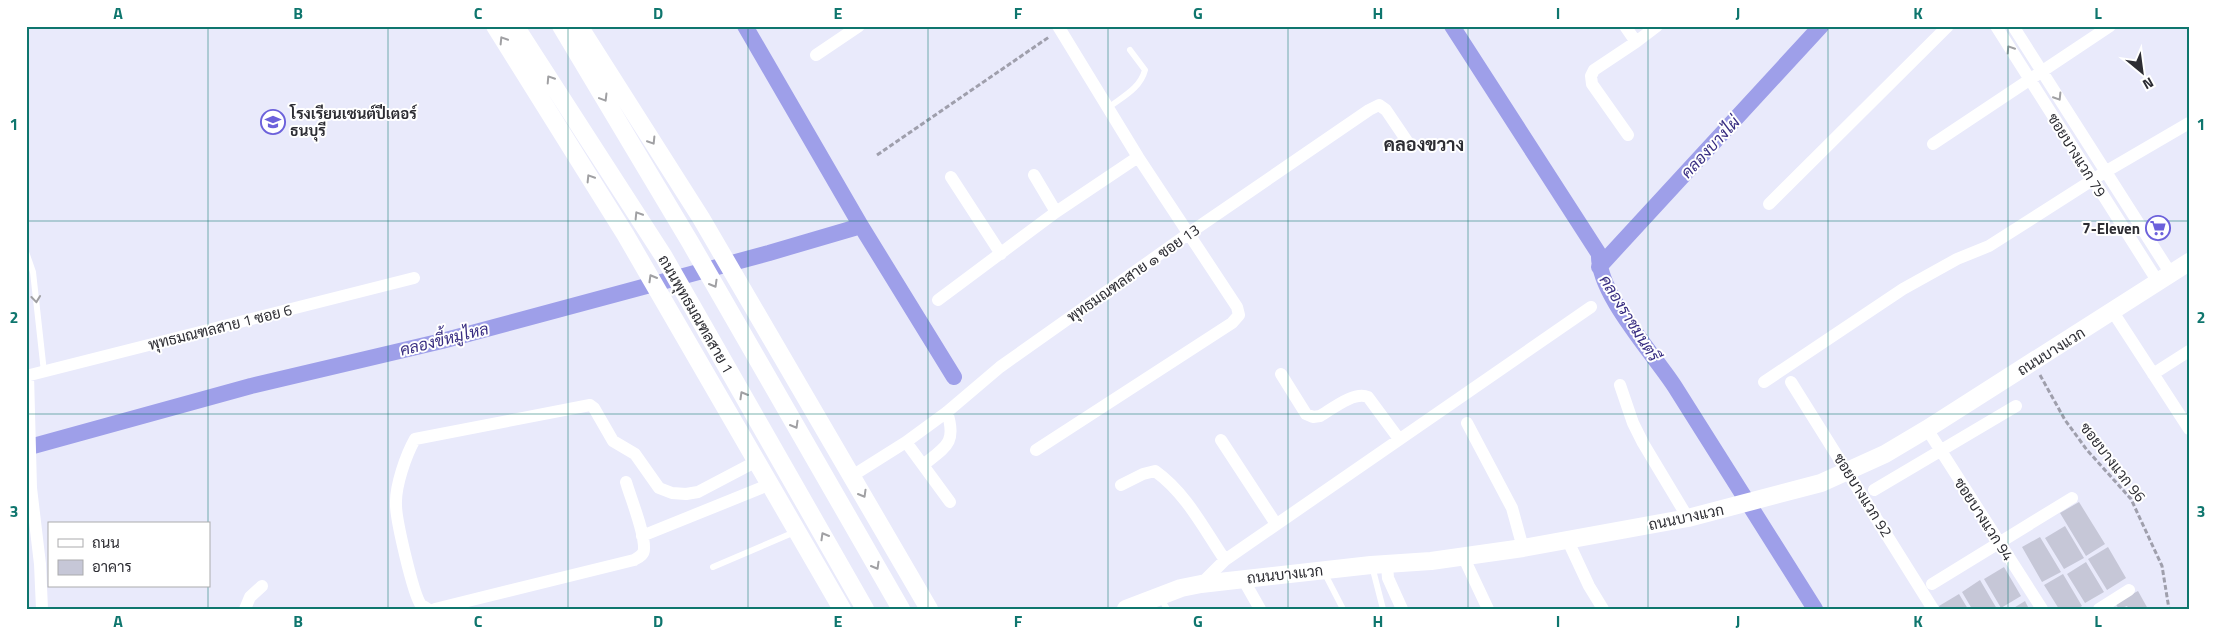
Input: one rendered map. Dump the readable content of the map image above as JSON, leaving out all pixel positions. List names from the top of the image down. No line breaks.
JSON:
{"streets":{"main road":["ถนนพุทธมณฑลสาย 1","ถนนบางแวก"],"street":["ซอยบางแวก 79","พุทธมณฑลสาย ๑ ซอย 13","พุทธมณฑลสาย 1 ซอย 6","ซอยบางแวก 92","ซอยบางแวก 94"],"path":["ซอยบางแวก 96"]},"crossings":[["ซอยบางแวก 79","ถนนบางแวก"],["ถนนบางแวก","ซอยบางแวก 96"],["ถนนบางแวก","ซอยบางแวก 92"],["ถนนบางแวก","ซอยบางแวก 94"]],"districts":["คลองขวาง"],"water":["คลองบางไผ่","คลองราชมนตรี","คลองขี้หมูไหล"],"places":{"school or university":["โรงเรียนเซนต์ปีเตอร์ ธนบุรี"],"supermarket":["7-Eleven"]},"legend":["ถนน","อาคาร"],"north":"bottom right","grid":{"columns":["A","B","C","D","E","F","G","H","I","J","K","L"],"rows":["1","2","3"]}}
